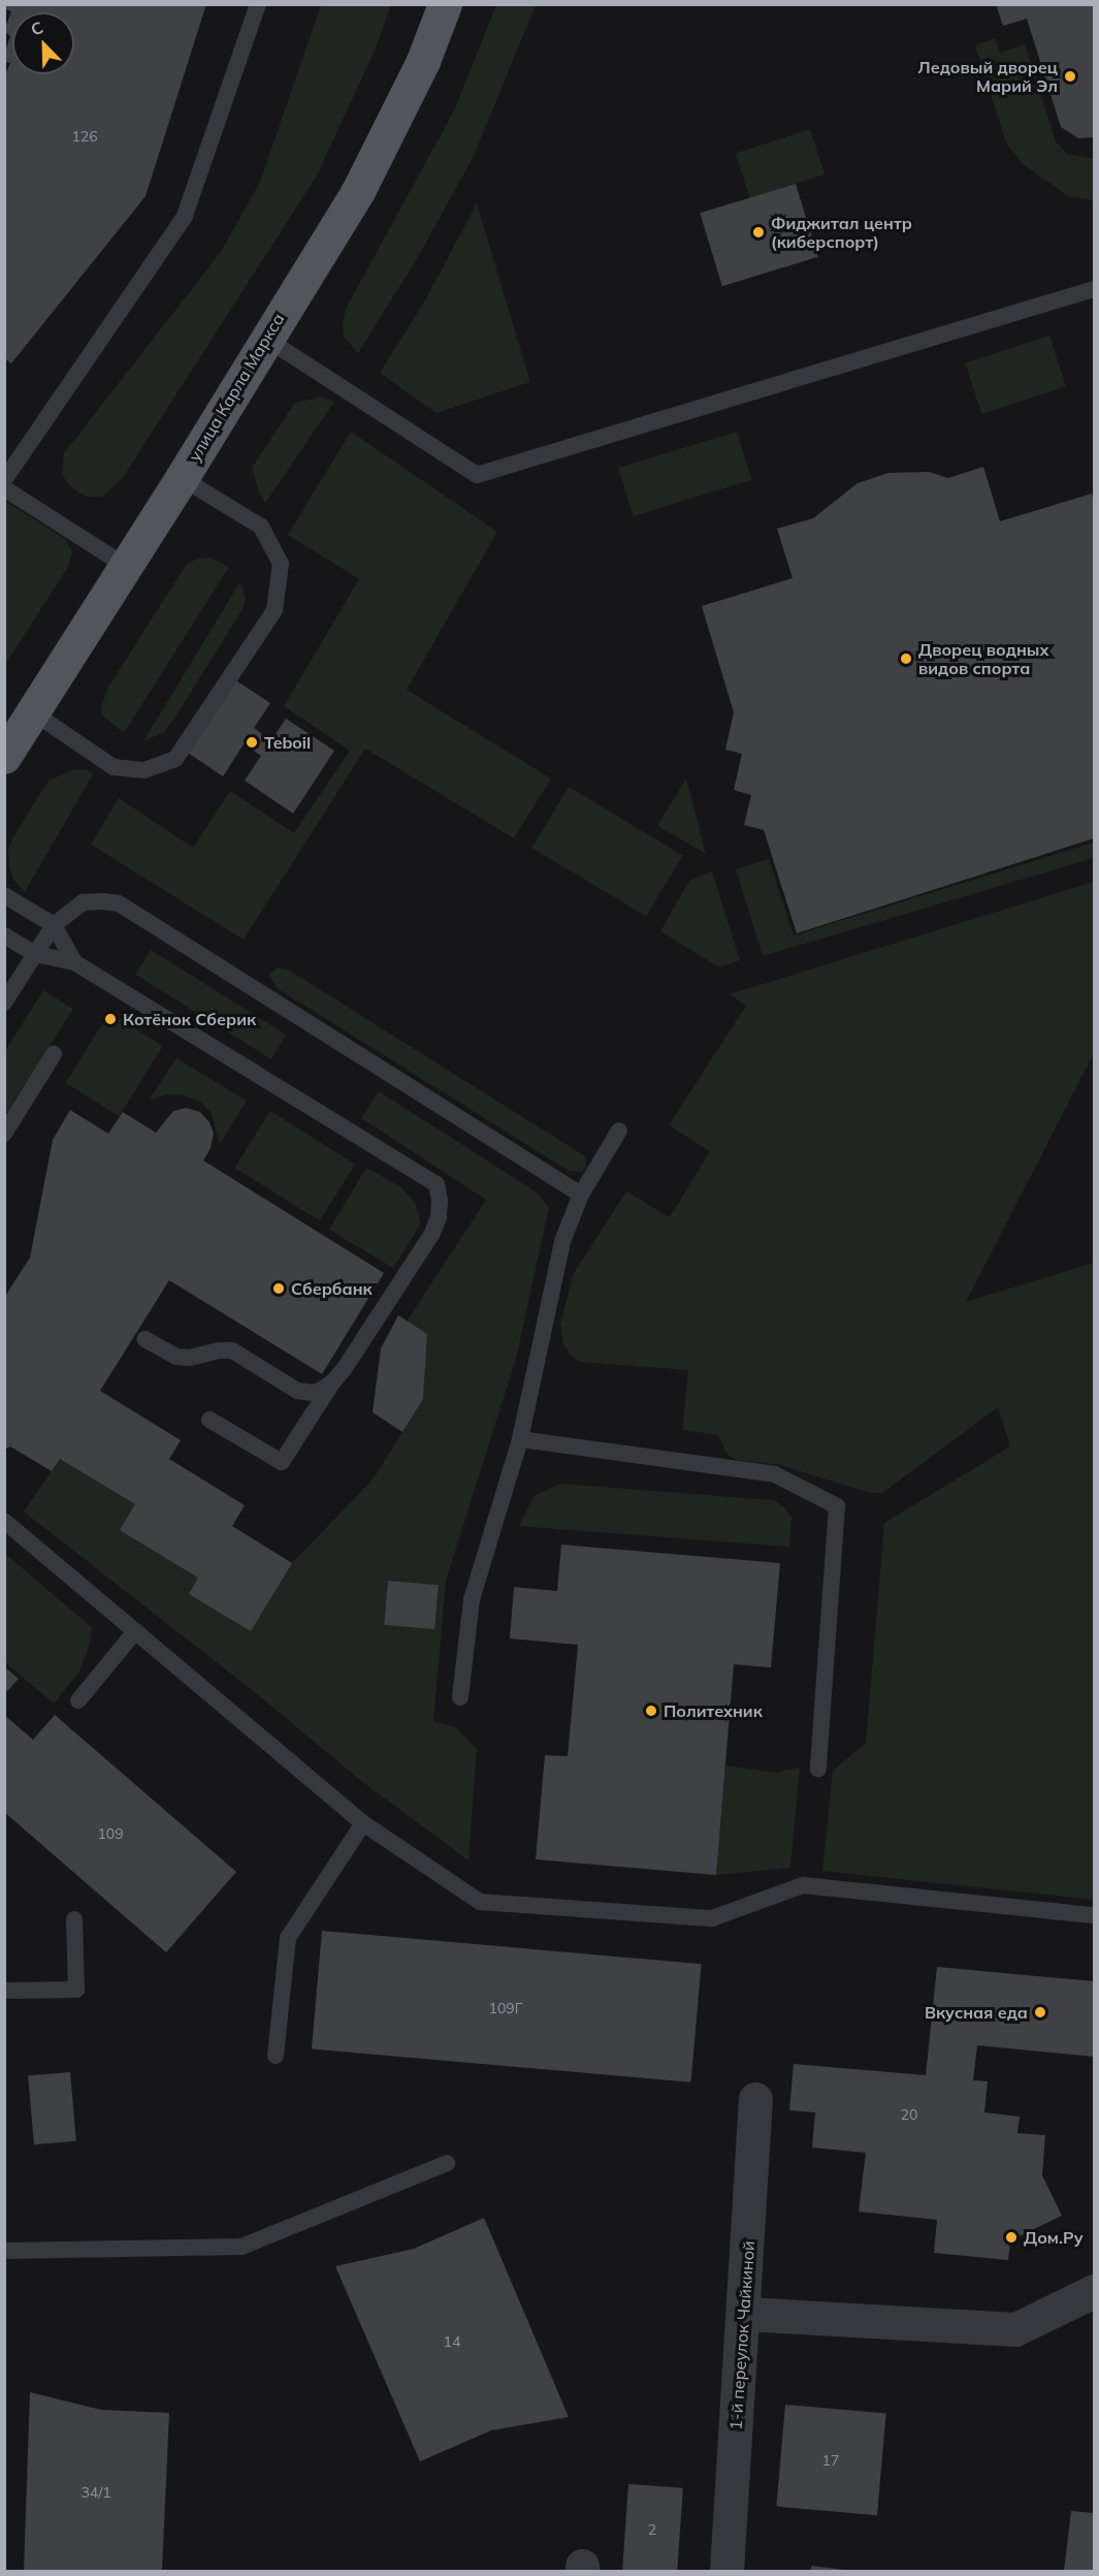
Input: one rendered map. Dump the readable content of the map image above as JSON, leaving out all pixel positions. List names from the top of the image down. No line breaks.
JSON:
{"streets":{"main road":["улица Карла Маркса"],"street":["1-й переулок Чайкиной"]},"places":["Ледовый дворец Марий Эл","Фиджитал центр (киберспорт)","Дворец водных видов спорта","Teboil","Котёнок Сберик","Сбербанк","Политехник","Вкусная еда","Дом.Ру"],"house_numbers":["126","109","109Г","20","14","17","34/1","2"],"north":"top left"}
